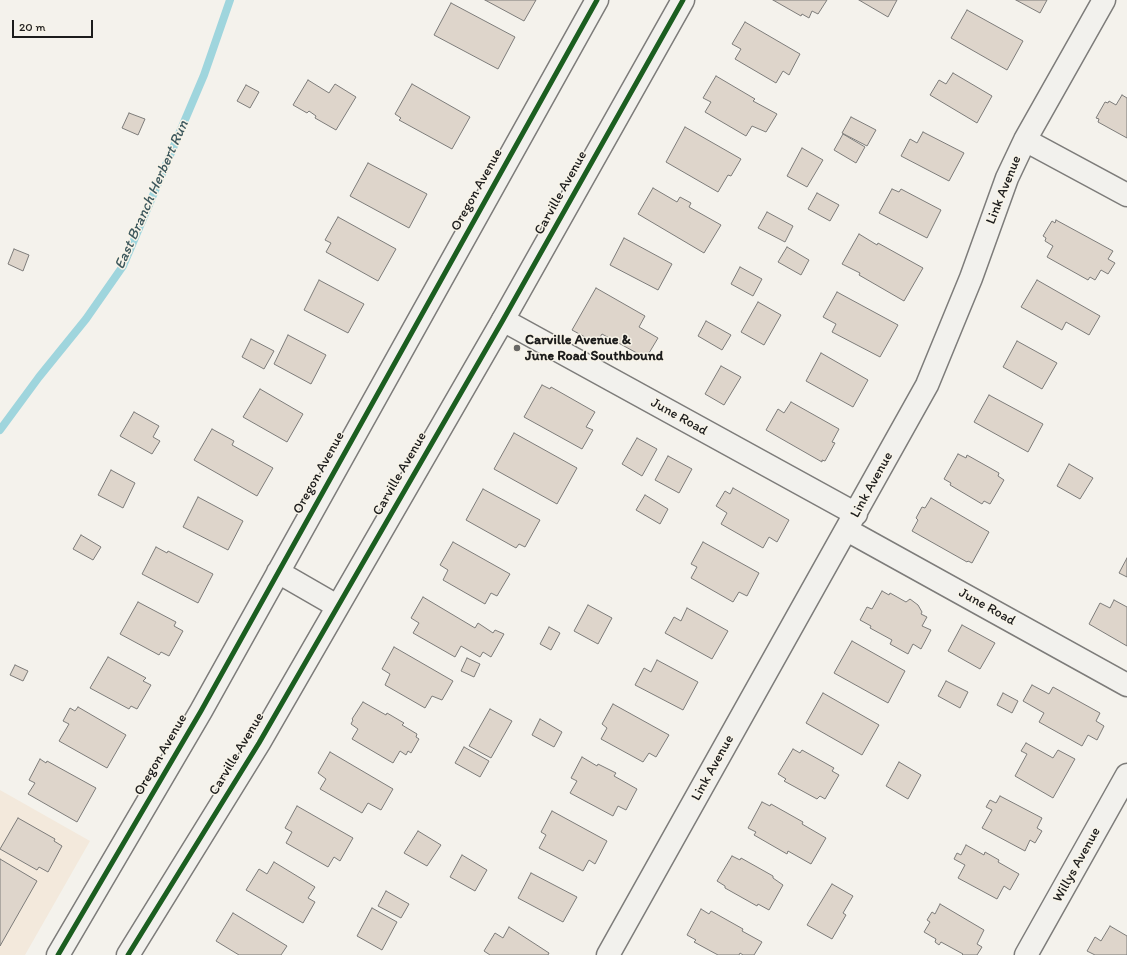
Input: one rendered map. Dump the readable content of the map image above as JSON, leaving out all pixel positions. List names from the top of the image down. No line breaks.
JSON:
{"streets":{"street":["Oregon Avenue","Link Avenue","Carville Avenue","June Road","Willys Avenue"]},"crossings":[["Link Avenue","June Road"],["Carville Avenue","June Road"]],"water":["East Branch Herbert Run"],"places":["Carville Avenue & June Road Southbound"],"scale_bar":"20 m"}
